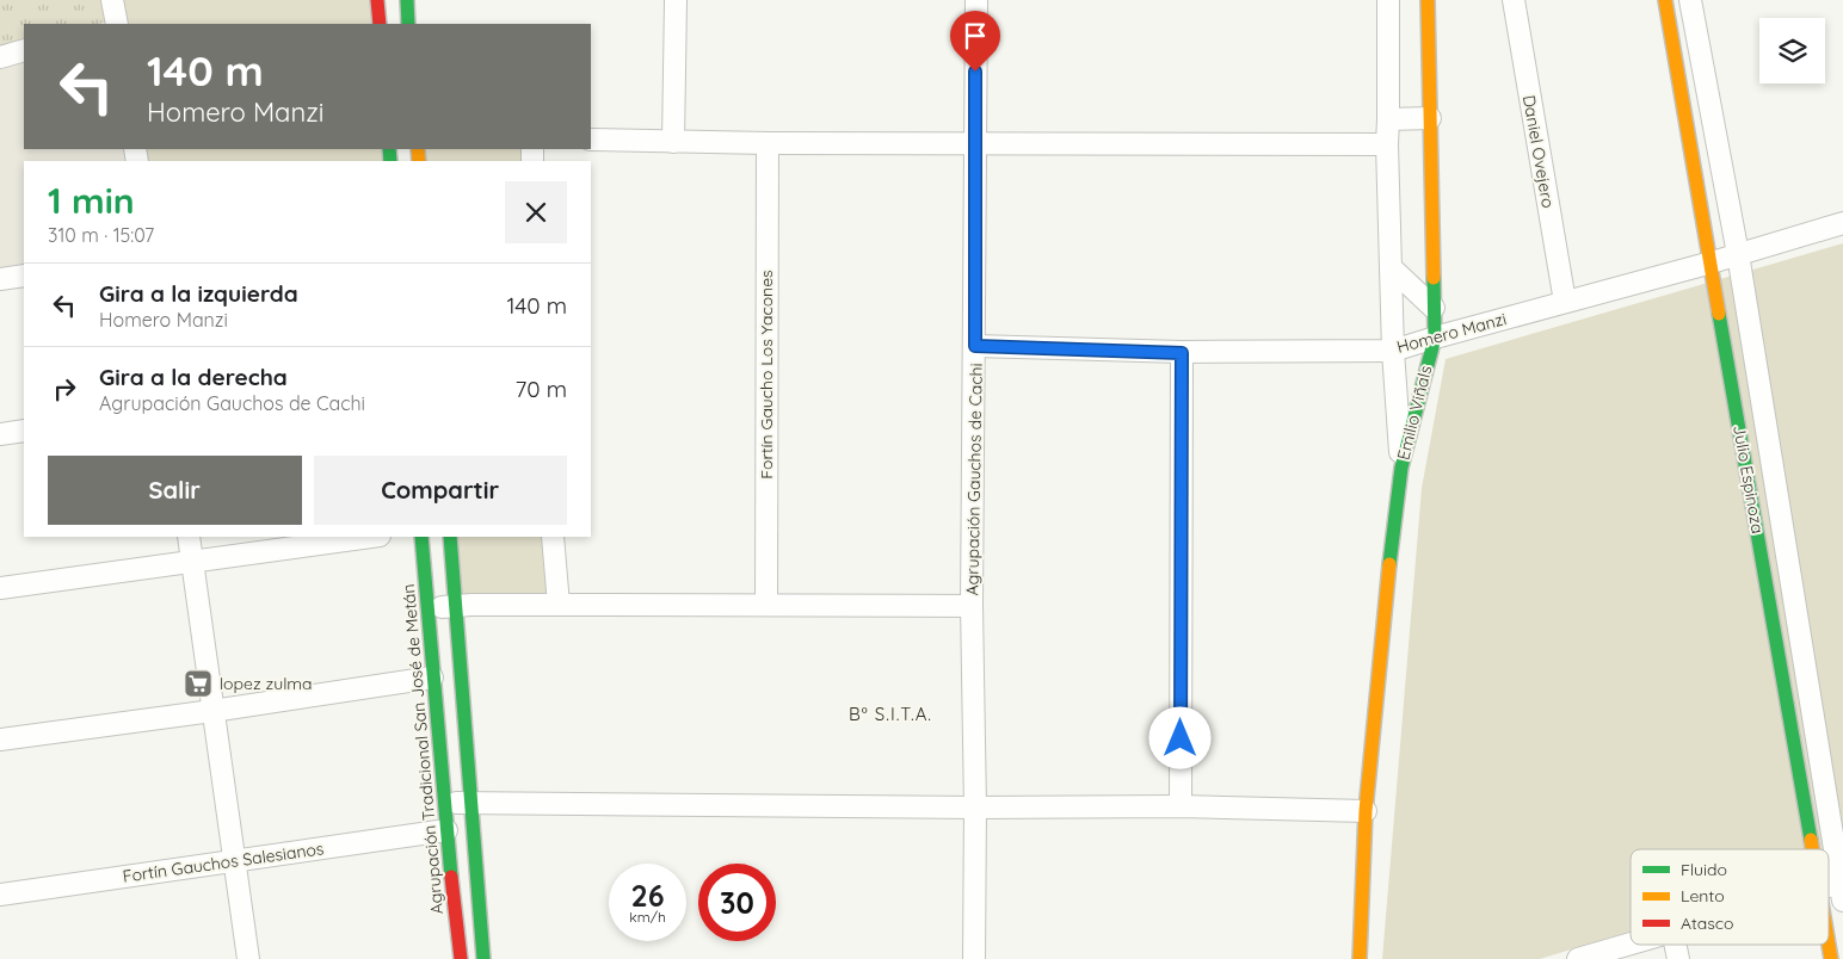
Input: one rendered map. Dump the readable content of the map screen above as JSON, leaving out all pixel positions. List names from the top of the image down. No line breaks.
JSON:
{"streets":{"street":["Daniel Ovejero","Homero Manzi","Fortín Gaucho Los Yacones","Emilio Viñals","Agrupación Gauchos de Cachi","Julio Espinoza","Agrupación Tradicional San José de Metán","Fortín Gauchos Salesianos"]},"crossings":[["Daniel Ovejero","Homero Manzi"],["Homero Manzi","Emilio Viñals"],["Homero Manzi","Agrupación Gauchos de Cachi"],["Homero Manzi","Julio Espinoza"],["Agrupación Tradicional San José de Metán","Fortín Gauchos Salesianos"]],"districts":["B° S.I.T.A."],"places":{"supermarket":["lopez zulma"]},"legend":["Fluido","Lento","Atasco"],"page":{"turn":["140 m","Homero Manzi"],"heading":["1 min","310 m · 15:07"],"list":[{"name":"Gira a la izquierda","note":"Homero Manzi","value":"140 m"},{"name":"Gira a la derecha","note":"Agrupación Gauchos de Cachi","value":"70 m"}],"buttons":["Salir","Compartir"],"speed":"26 km/h","limit":"30"}}
